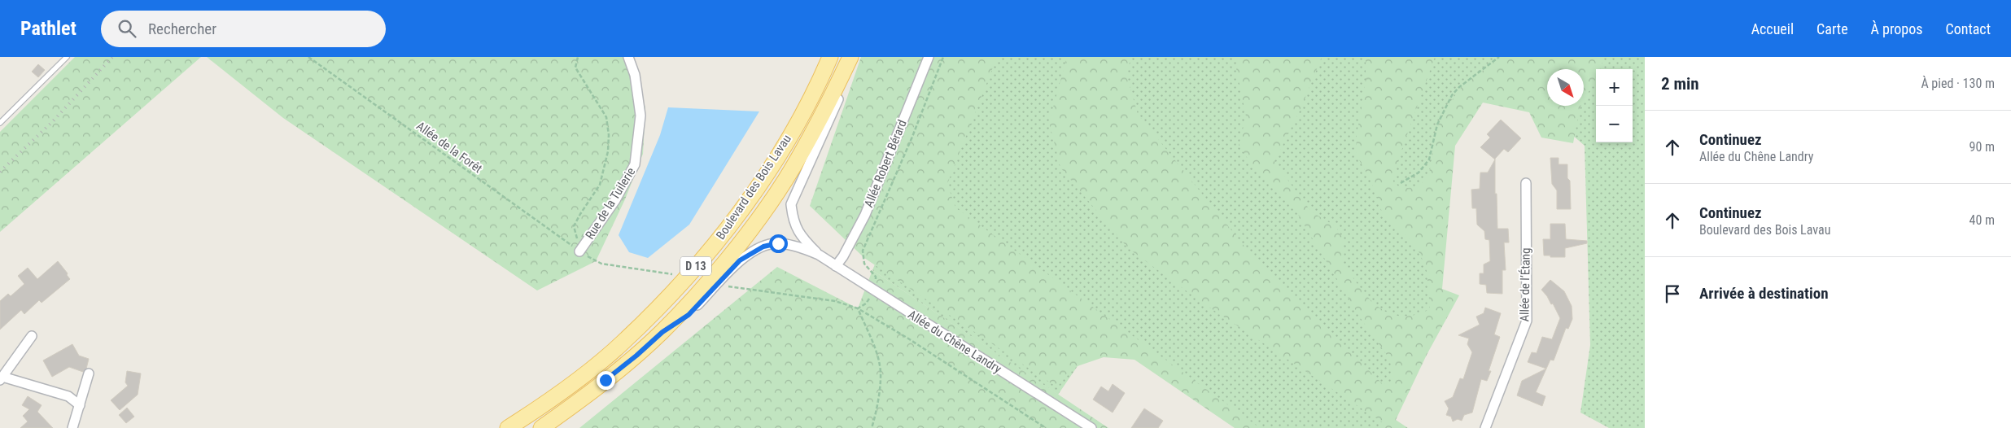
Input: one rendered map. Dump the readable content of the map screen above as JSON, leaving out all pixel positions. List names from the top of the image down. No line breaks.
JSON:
{"streets":{"main road":["Boulevard des Bois Lavau","D 13"],"street":["Allée Robert Bérard","Rue de la Tuilerie","Allée de l’Étang","Allée du Chêne Landry"],"path":["Allée de la Forêt"]},"crossings":[["Allée de la Forêt","Rue de la Tuilerie"],["Allée Robert Bérard","Allée du Chêne Landry"],["Boulevard des Bois Lavau","Allée du Chêne Landry"]],"north":"bottom right","page":{"header":"Pathlet","search":"Rechercher","nav":["Accueil","Carte","À propos","Contact"],"heading":["2 min","À pied · 130 m"],"map_buttons":["+","−"],"list":[["Continuez","Allée du Chêne Landry","90 m"],["Continuez","Boulevard des Bois Lavau","40 m"],"Arrivée à destination"]}}
